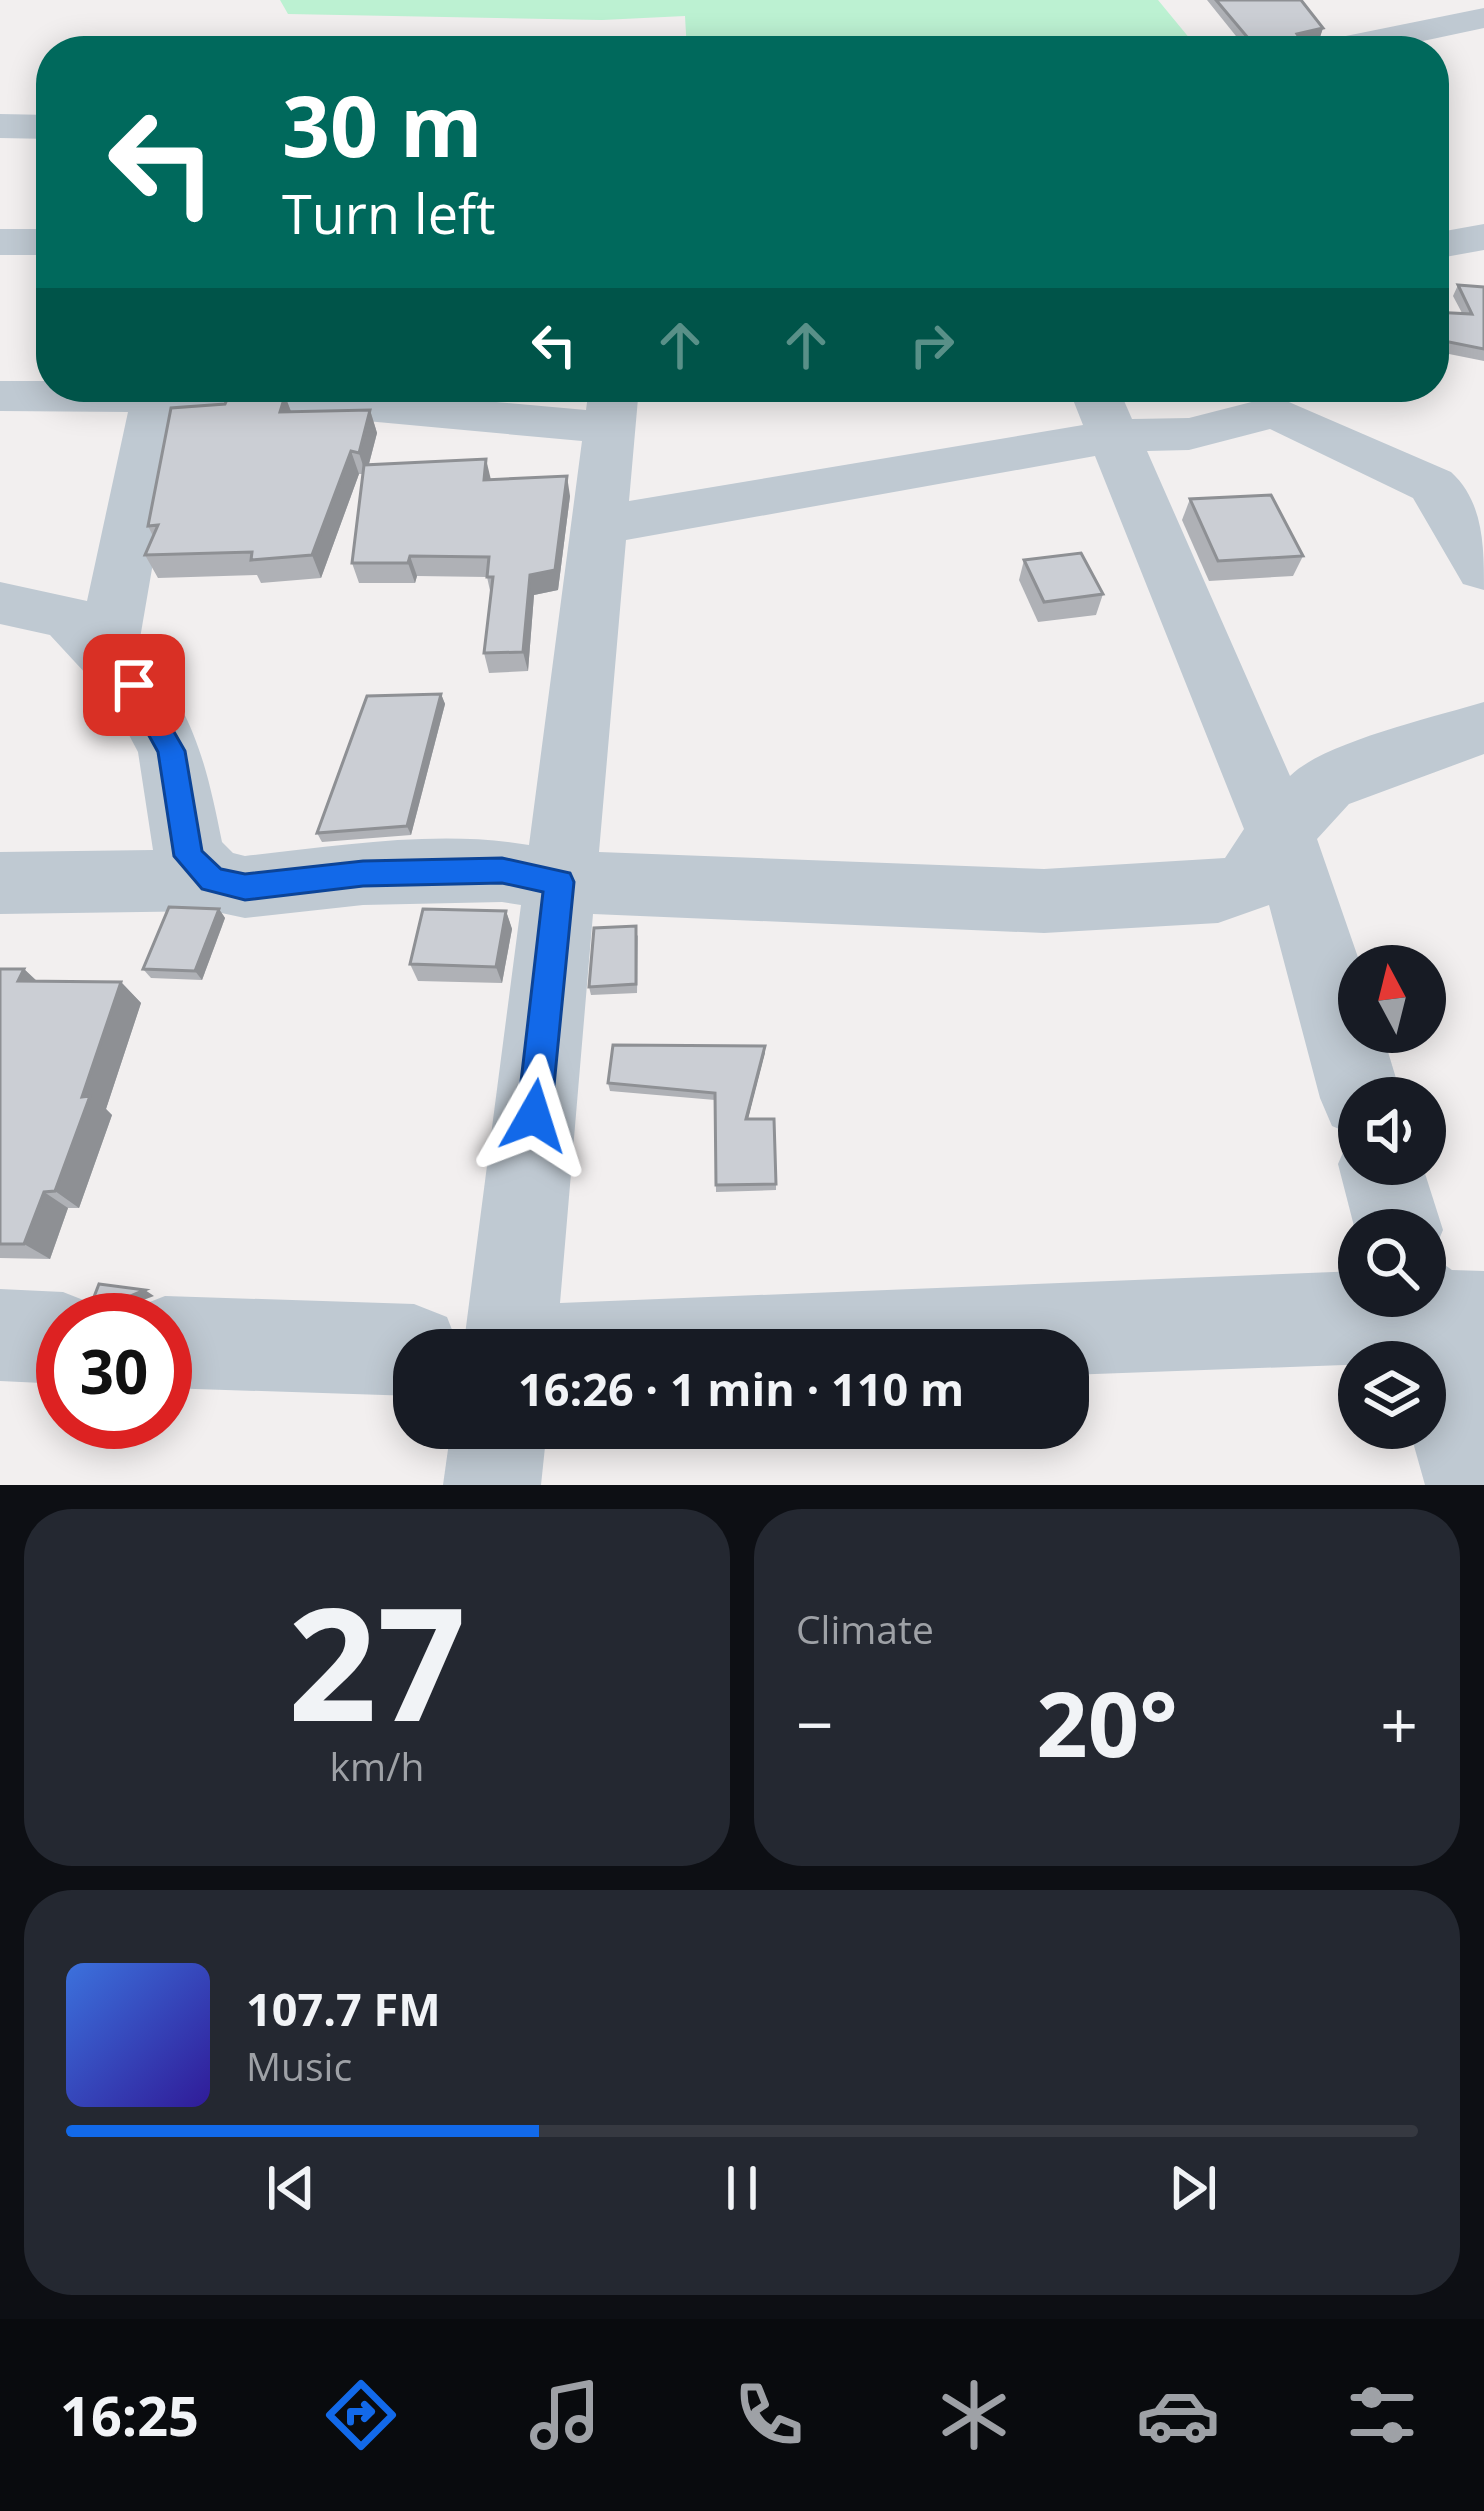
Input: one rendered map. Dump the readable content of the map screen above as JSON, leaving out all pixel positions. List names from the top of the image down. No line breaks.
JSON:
{"north":"top","page":{"turn":["30 m","Turn left"],"limit":"30","trip":"16:26 · 1 min · 110 m","tile":[["27","km/h"],"Climate"],"heat":["−","20°","+"],"song":["107.7 FM","Music"],"tabs":"16:25"}}
